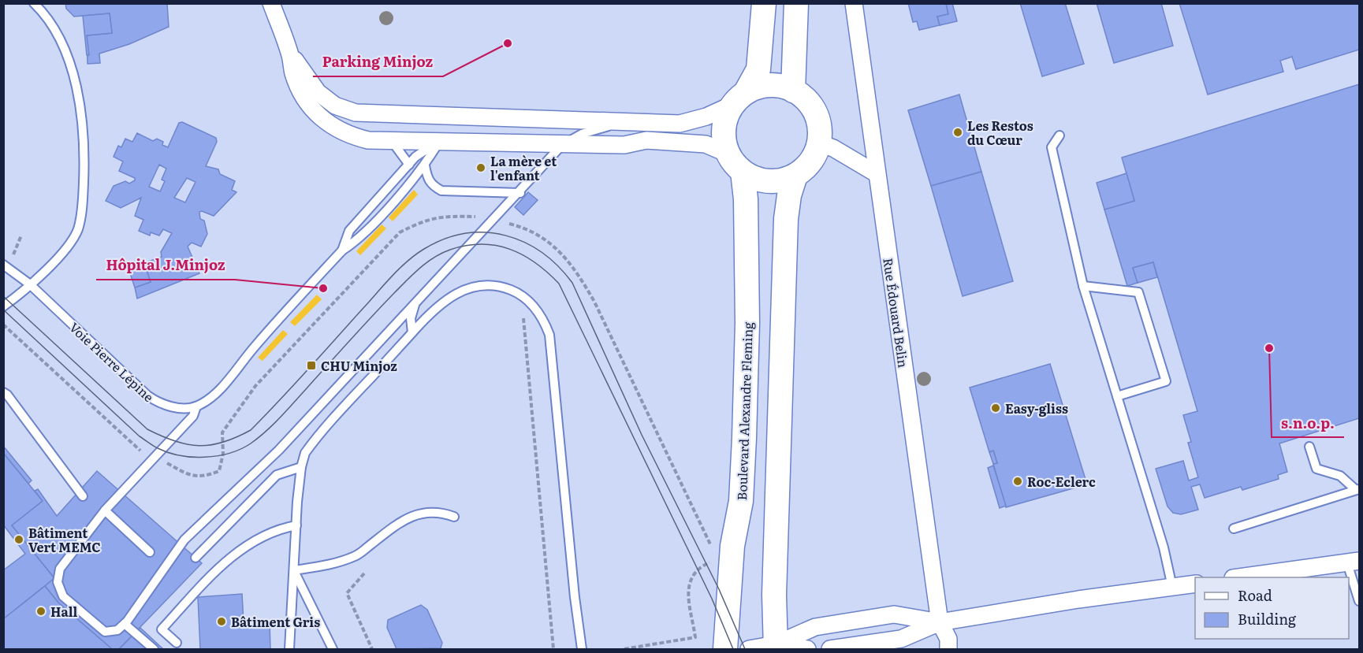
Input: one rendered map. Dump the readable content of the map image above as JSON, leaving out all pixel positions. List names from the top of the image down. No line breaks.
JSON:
{"streets":{"street":["Rue Édouard Belin","Boulevard Alexandre Fleming"],"lane":["Voie Pierre Lépine"]},"places":{"other":["Parking Minjoz","Les Restos du Cœur","La mère et l'enfant","Hôpital J.Minjoz","s.n.o.p.","Easy-gliss","Roc-Eclerc","Bâtiment Vert MEMC","Hall","Bâtiment Gris"],"transit":["CHU Minjoz"]},"legend":["Road","Building"]}
